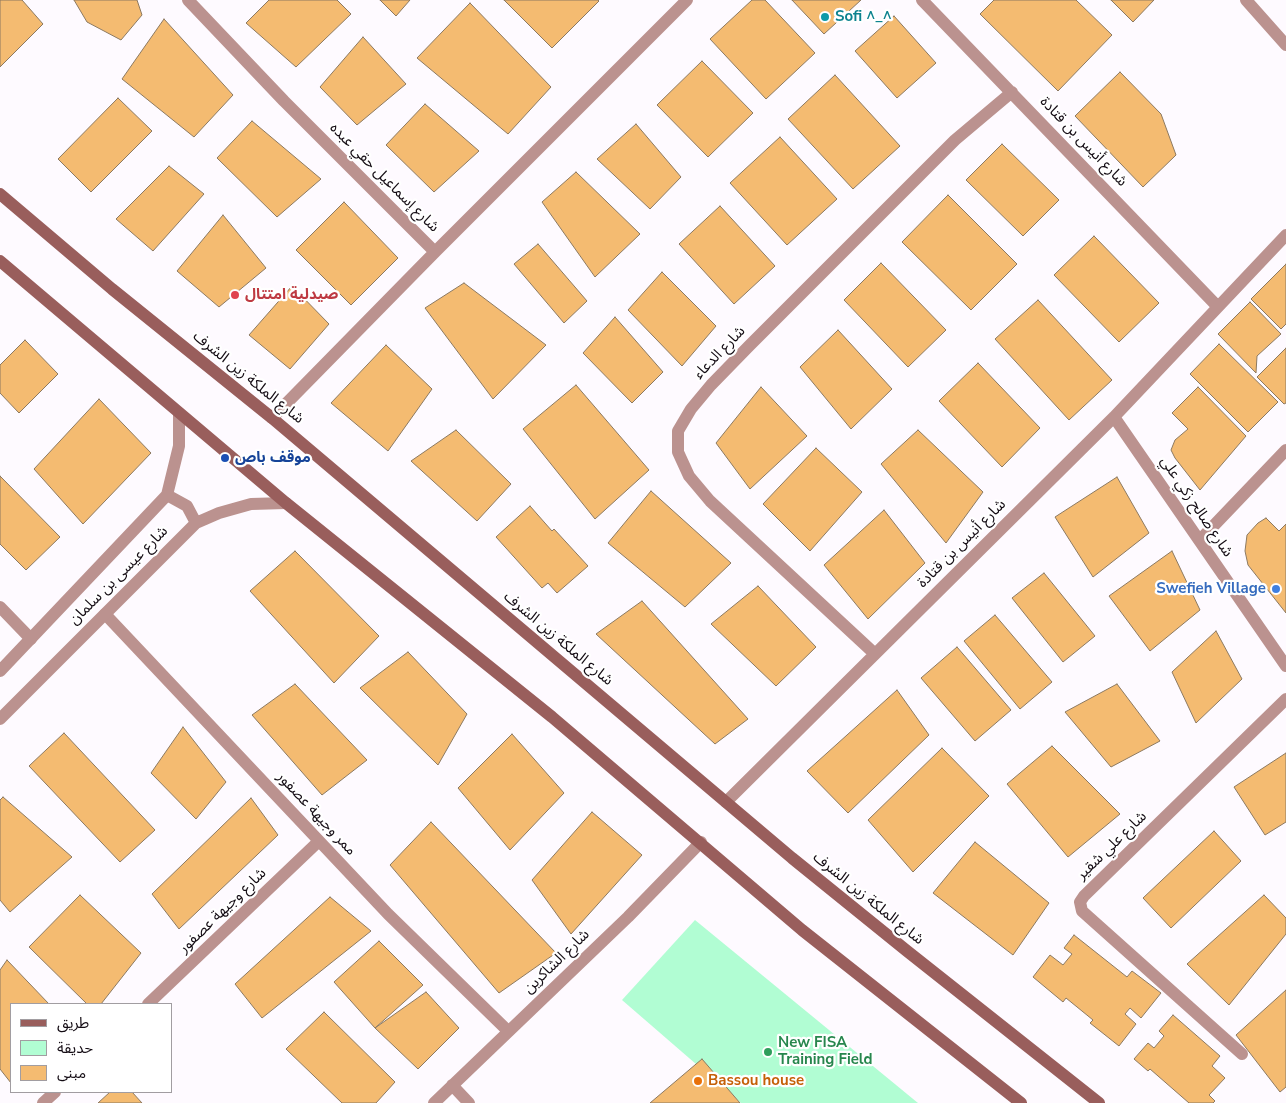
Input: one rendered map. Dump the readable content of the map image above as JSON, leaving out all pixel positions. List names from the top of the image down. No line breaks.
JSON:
{"streets":{"main road":["شارع الملكة زين الشرف"],"street":["شارع أنيس بن قتادة","شارع إسماعيل حقي عبده","شارع الدعاء","شارع صالح زكي علي","شارع عيسى بن سلمان","ممر وجيهة عصفور","شارع علي شقير","شارع وجيهة عصفور","شارع الشاكرين"]},"crossings":[["شارع أنيس بن قتادة","شارع الدعاء"],["شارع أنيس بن قتادة","شارع الملكة زين الشرف"],["شارع أنيس بن قتادة","شارع صالح زكي علي"],["شارع عيسى بن سلمان","ممر وجيهة عصفور"],["ممر وجيهة عصفور","شارع وجيهة عصفور"],["ممر وجيهة عصفور","شارع الشاكرين"]],"places":["Sofi ^_^","صيدلية امتتال","موقف باص","Swefieh Village","New FISA Training Field","Bassou house"],"legend":["طريق","حديقة","مبنى"]}
